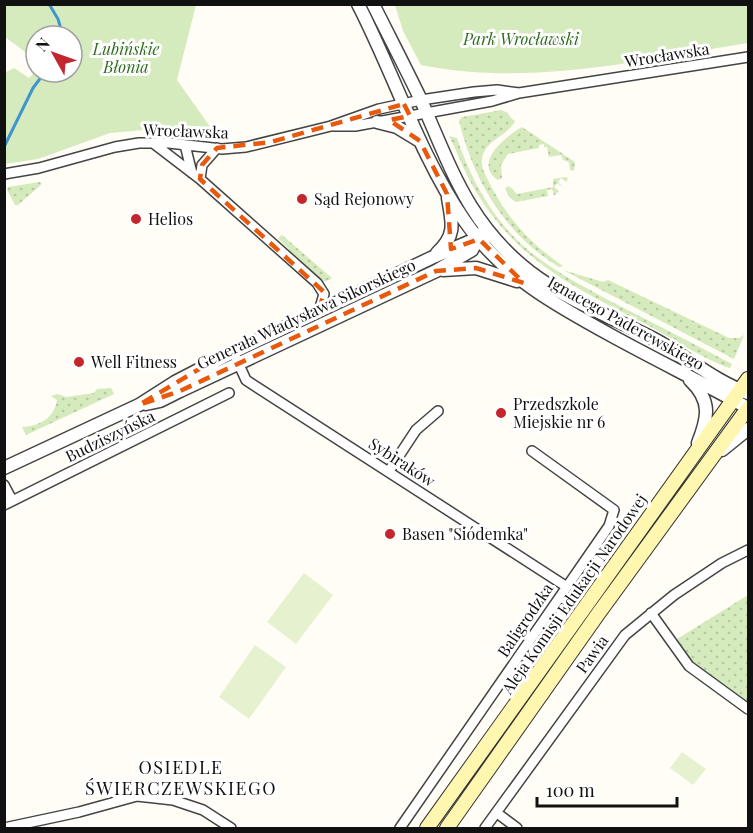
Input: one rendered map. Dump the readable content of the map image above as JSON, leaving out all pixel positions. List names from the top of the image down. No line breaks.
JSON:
{"streets":{"main road":["Aleja Komisji Edukacji Narodowej"],"street":["Wrocławska","Generała Władysława Sikorskiego","Ignacego Paderewskiego","Budziszyńska","Sybiraków","Baligrodzka","Pawia"]},"crossings":[["Wrocławska","Ignacego Paderewskiego"],["Generała Władysława Sikorskiego","Ignacego Paderewskiego"],["Generała Władysława Sikorskiego","Sybiraków"],["Ignacego Paderewskiego","Aleja Komisji Edukacji Narodowej"],["Sybiraków","Baligrodzka"]],"districts":["OSIEDLE ŚWIERCZEWSKIEGO"],"parks":["Park Wrocławski","Lubińskie Błonia"],"places":["Sąd Rejonowy","Helios","Well Fitness","Przedszkole Miejskie nr 6","Basen \"Siódemka\""],"scale_bar":"100 m","north":"top left"}
